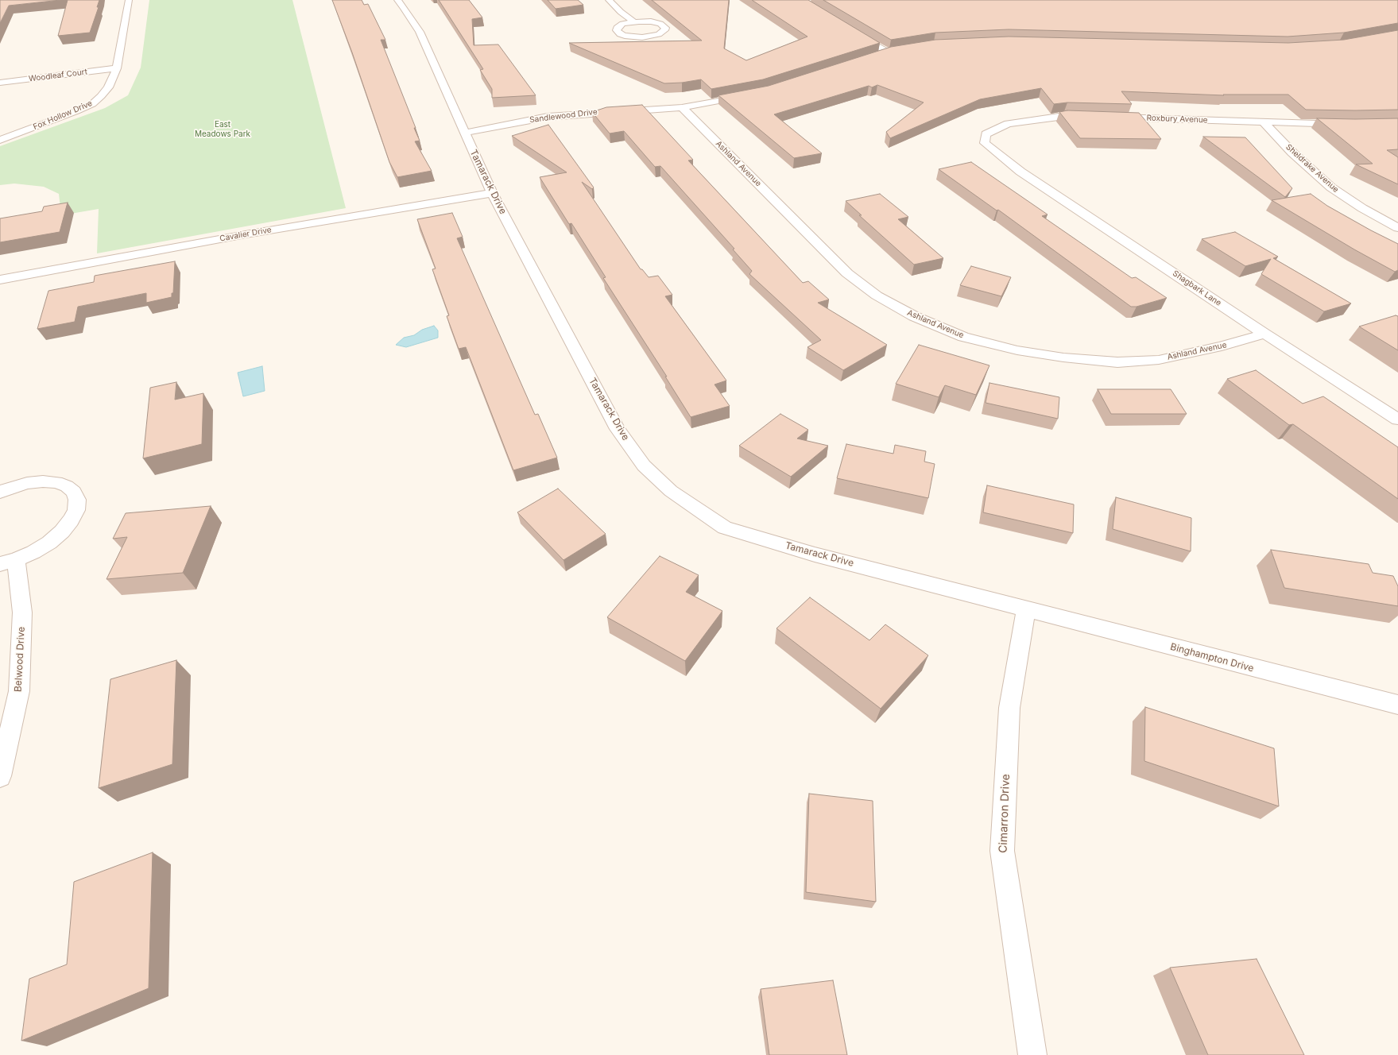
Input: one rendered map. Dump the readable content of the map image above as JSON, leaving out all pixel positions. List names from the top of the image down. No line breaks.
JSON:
{"streets":{"street":["Woodleaf Court","Fox Hollow Drive","Sandlewood Drive","Roxbury Avenue","Ashland Avenue","Sheldrake Avenue","Tamarack Drive","Cavalier Drive","Shagbark Lane","Binghampton Drive","Belwood Drive","Cimarron Drive"]},"crossings":[["Woodleaf Court","Fox Hollow Drive"],["Sandlewood Drive","Ashland Avenue"],["Sandlewood Drive","Tamarack Drive"],["Roxbury Avenue","Sheldrake Avenue"],["Ashland Avenue","Shagbark Lane"],["Tamarack Drive","Cavalier Drive"],["Tamarack Drive","Binghampton Drive"],["Tamarack Drive","Cimarron Drive"],["Binghampton Drive","Cimarron Drive"]],"parks":["East Meadows Park"]}
